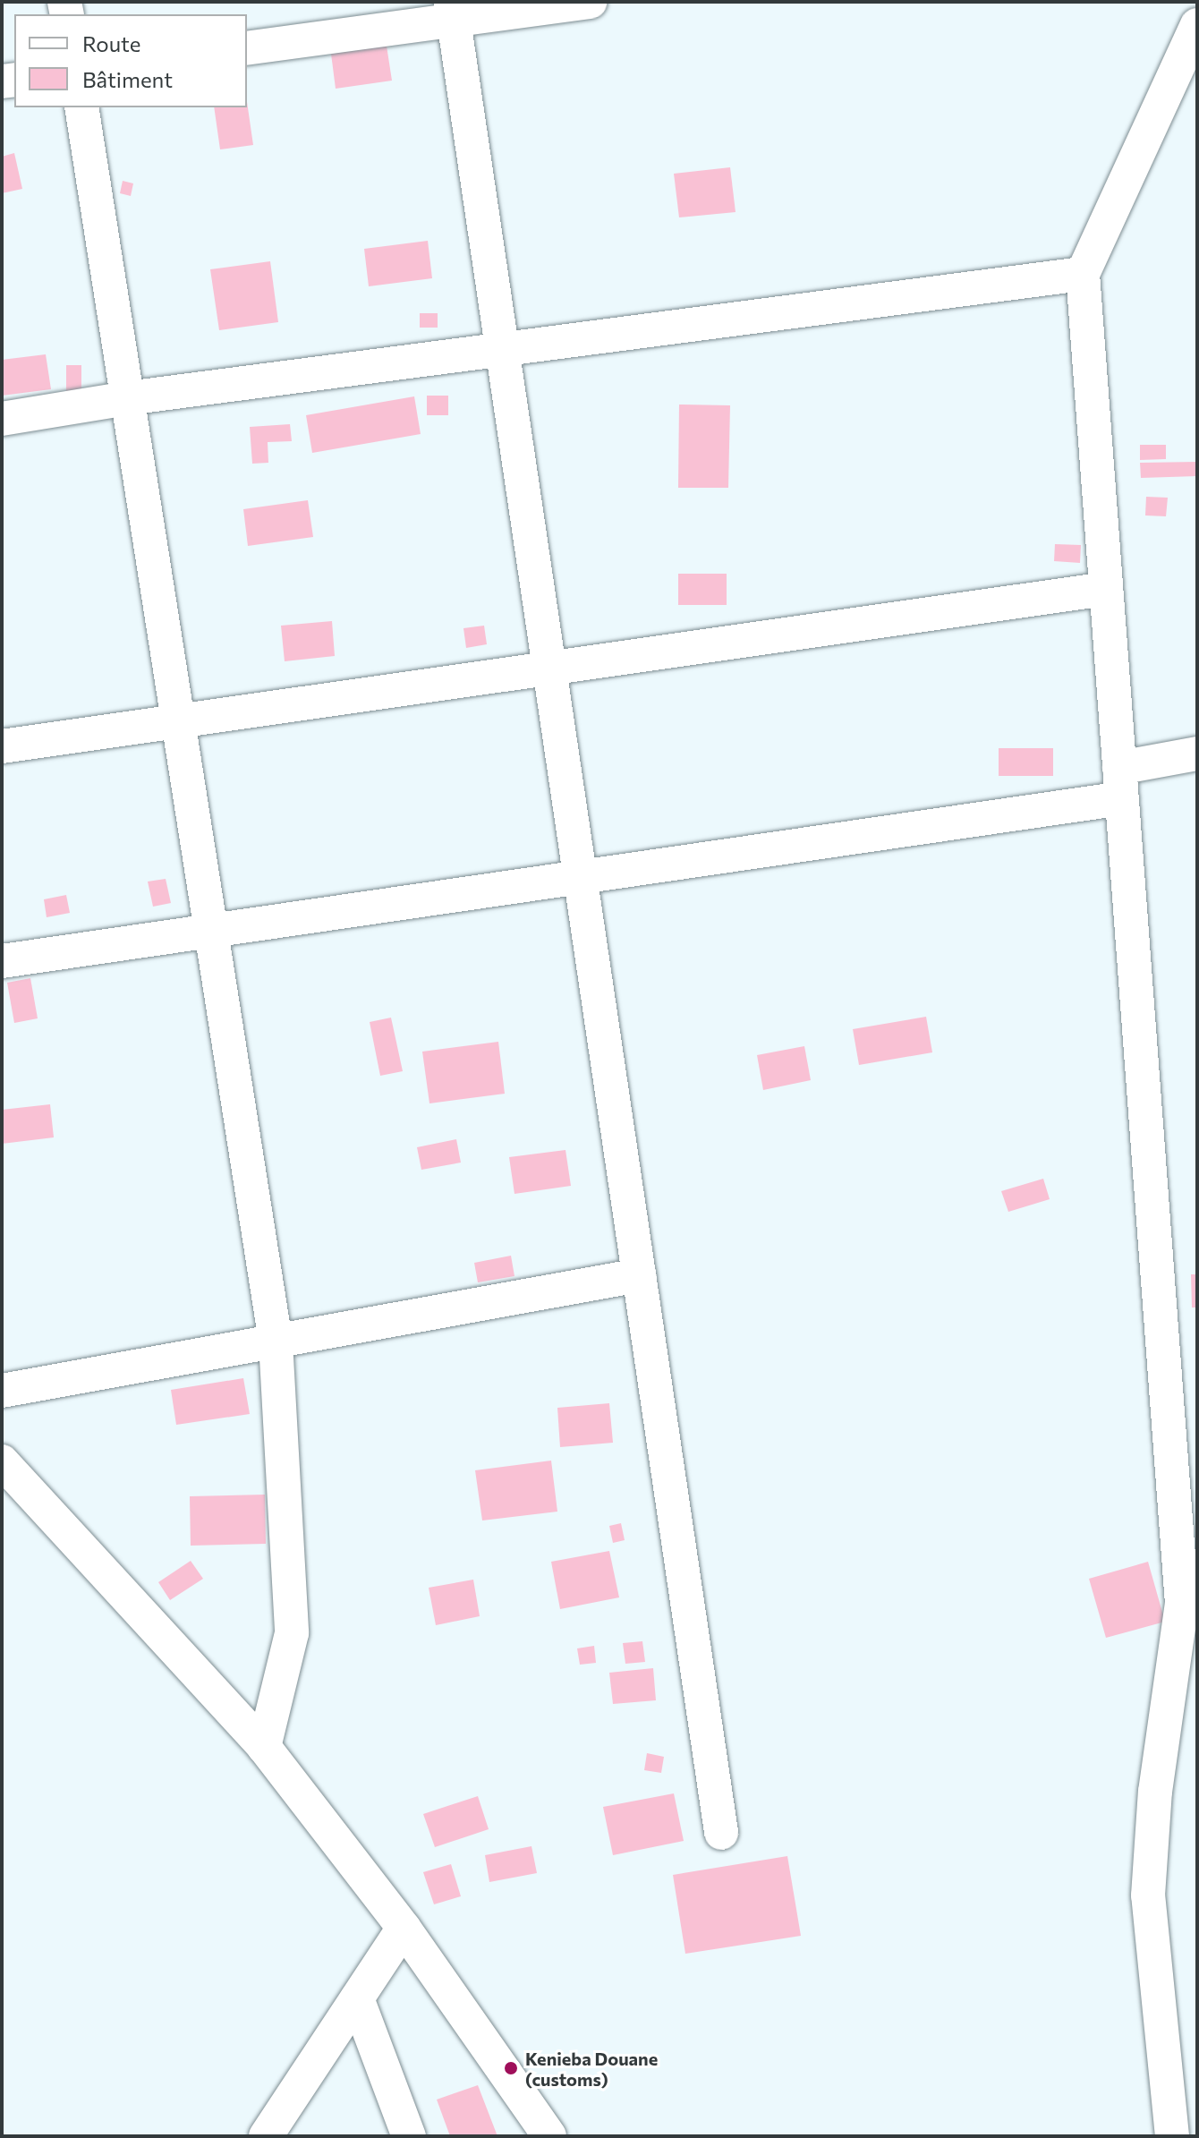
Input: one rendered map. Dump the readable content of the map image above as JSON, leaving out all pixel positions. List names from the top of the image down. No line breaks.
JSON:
{"places":["Kenieba Douane (customs)"],"legend":["Route","Bâtiment"]}
